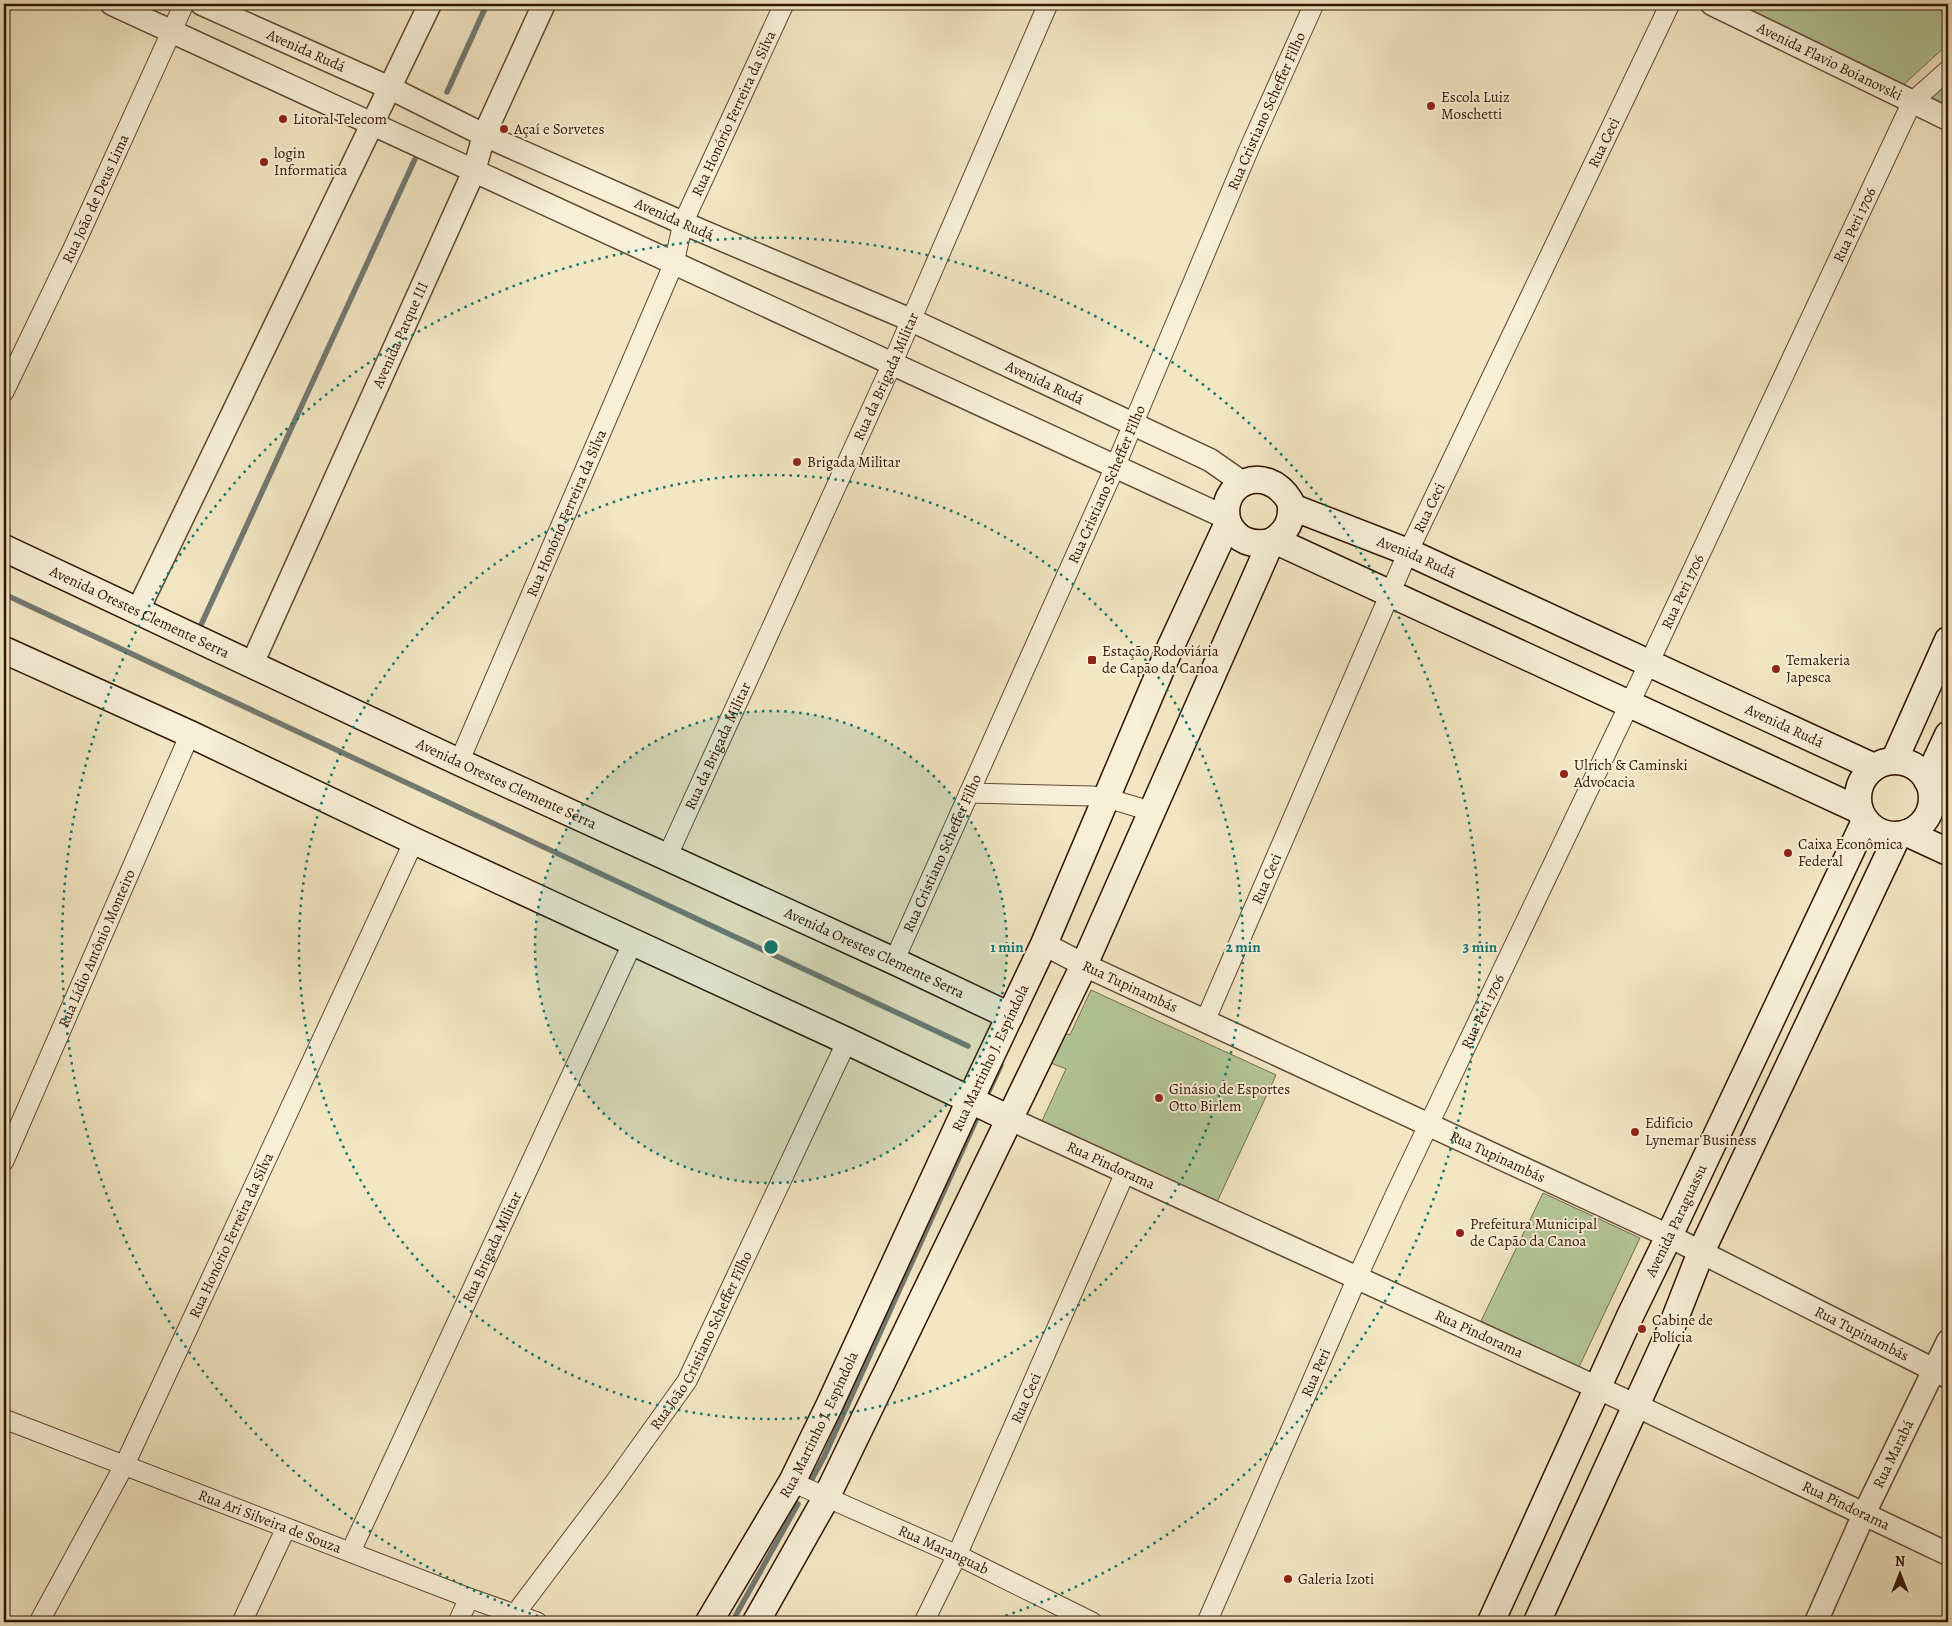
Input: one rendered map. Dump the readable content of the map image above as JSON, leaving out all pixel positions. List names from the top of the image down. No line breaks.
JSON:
{"streets":{"main road":["Avenida Rudá","Avenida Orestes Clemente Serra","Rua Martinho J. Espíndola","Avenida Paraguassu"],"street":["Avenida Flavio Boianovski","Rua Cristiano Scheffer Filho","Rua Honório Ferreira da Silva","Rua Ceci","Rua João de Deus Lima","Rua Peri 1706","Avenida Parque III","Rua da Brigada Militar","Rua Lídio Antônio Monteiro","Rua Tupinambás","Rua Pindorama","Rua Brigada Militar","Rua João Cristiano Scheffer Filho","Rua Peri","Rua Marabá","Rua Ari Silveira de Souza","Rua Maranguab"]},"crossings":[["Avenida Rudá","Rua Cristiano Scheffer Filho"],["Avenida Rudá","Rua Honório Ferreira da Silva"],["Avenida Rudá","Rua Ceci"],["Avenida Rudá","Rua Peri 1706"],["Avenida Rudá","Avenida Parque III"],["Avenida Rudá","Rua da Brigada Militar"],["Avenida Rudá","Rua Martinho J. Espíndola"],["Avenida Rudá","Avenida Paraguassu"],["Avenida Flavio Boianovski","Rua Peri 1706"],["Rua Cristiano Scheffer Filho","Avenida Orestes Clemente Serra"],["Rua Honório Ferreira da Silva","Avenida Orestes Clemente Serra"],["Rua Honório Ferreira da Silva","Rua Ari Silveira de Souza"],["Rua Ceci","Rua Tupinambás"],["Rua Ceci","Rua Pindorama"],["Rua Ceci","Rua Maranguab"],["Rua Peri 1706","Rua Tupinambás"],["Rua Peri 1706","Rua Peri"],["Avenida Parque III","Avenida Orestes Clemente Serra"],["Rua da Brigada Militar","Avenida Orestes Clemente Serra"],["Avenida Orestes Clemente Serra","Rua Martinho J. Espíndola"],["Rua Tupinambás","Rua Martinho J. Espíndola"],["Rua Tupinambás","Avenida Paraguassu"],["Rua Tupinambás","Rua Peri"],["Rua Tupinambás","Rua Marabá"],["Rua Martinho J. Espíndola","Rua Maranguab"],["Rua Pindorama","Avenida Paraguassu"],["Rua Pindorama","Rua Peri"],["Rua Pindorama","Rua Marabá"],["Rua Brigada Militar","Rua Ari Silveira de Souza"],["Rua João Cristiano Scheffer Filho","Rua Ari Silveira de Souza"]],"places":{"other":["Escola Luiz Moschetti","Litoral Telecom","Açaí e Sorvetes","login Informatica","Brigada Militar","Temakeria Japesca","Ulrich & Caminski Advocacia","Caixa Econômica Federal","Ginásio de Esportes Otto Birlem","Edifício Lynemar Business","Prefeitura Municipal de Capão da Canoa","Cabine de Polícia","Galeria Izoti"],"transit":["Estação Rodoviária de Capão da Canoa"]},"north":"top","rings":["1 min","2 min","3 min"]}
